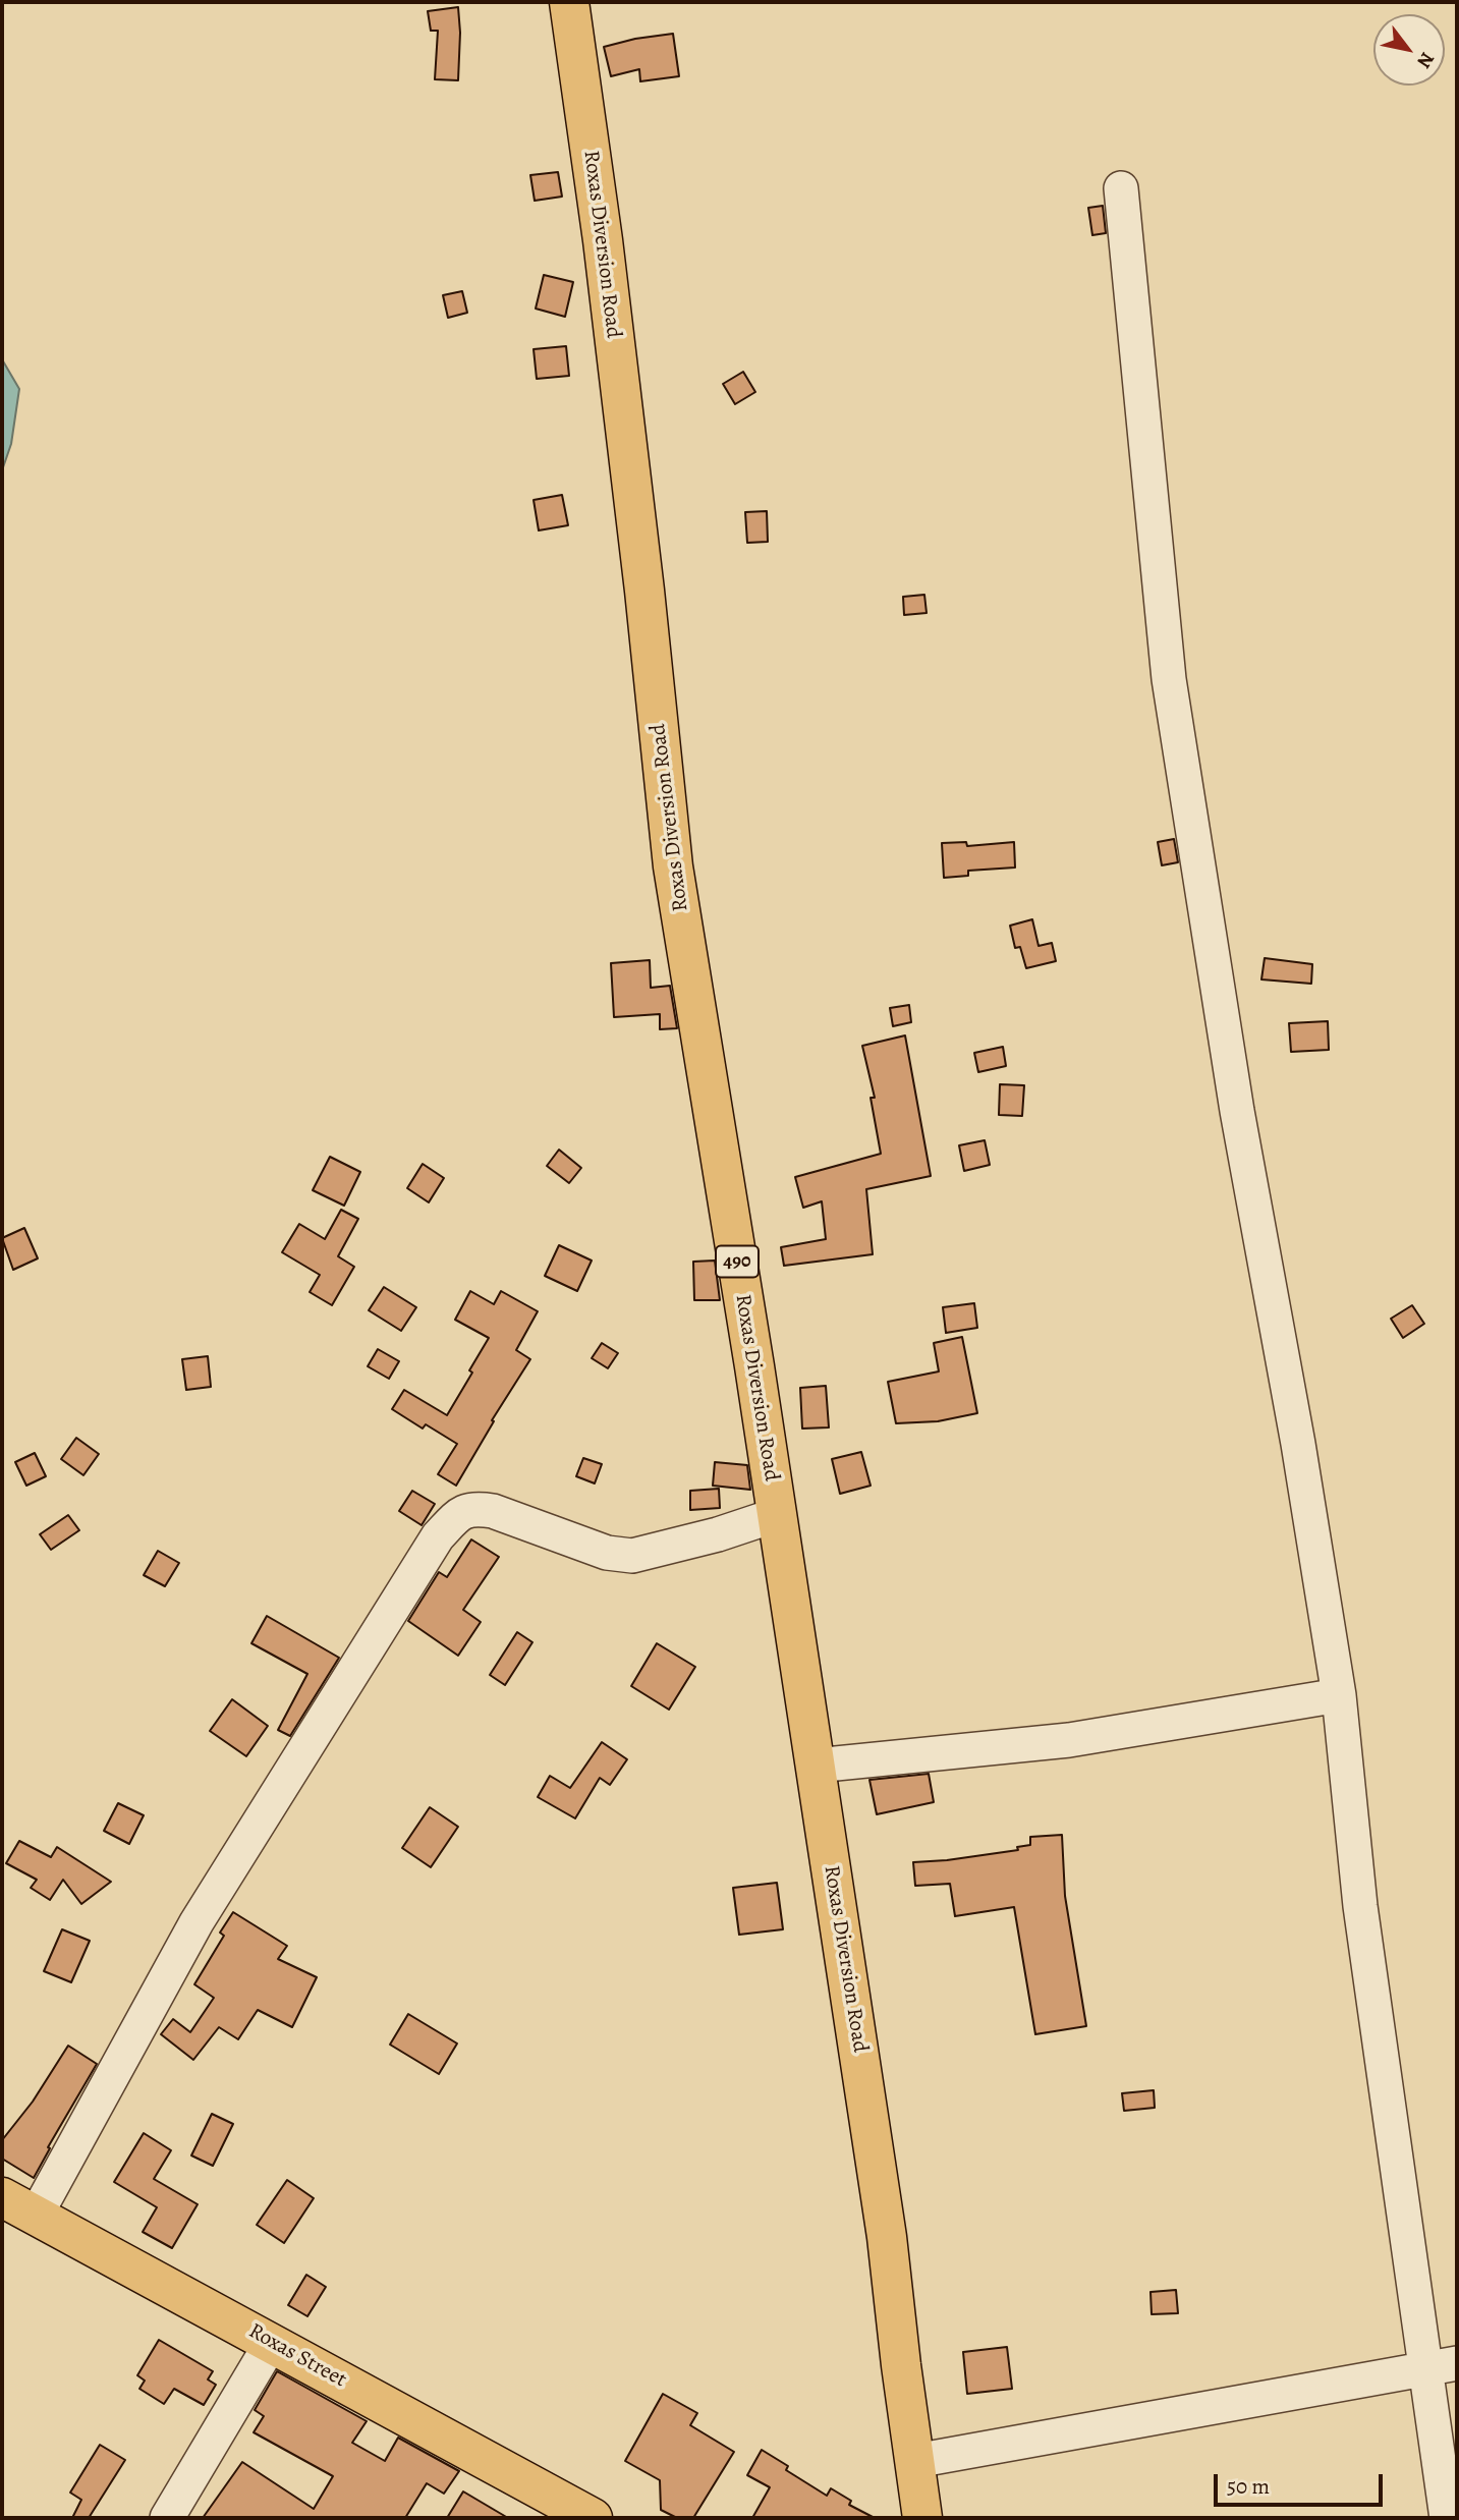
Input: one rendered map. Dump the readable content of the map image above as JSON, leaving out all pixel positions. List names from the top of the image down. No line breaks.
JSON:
{"streets":{"main road":["Roxas Diversion Road","490","Roxas Street"]},"scale_bar":"50 m","north":"bottom right"}
